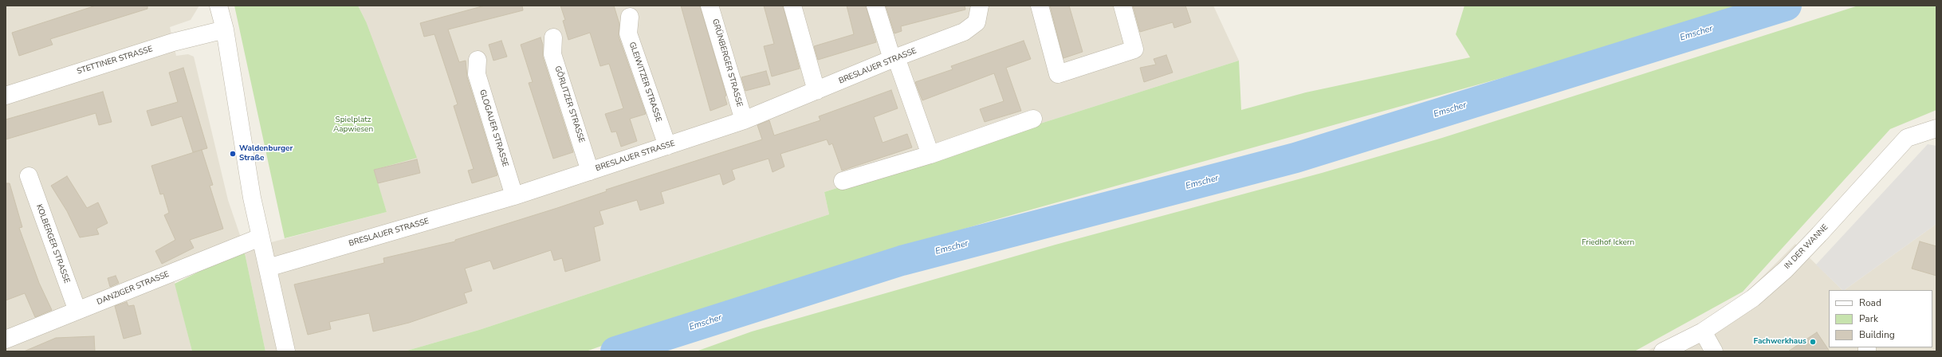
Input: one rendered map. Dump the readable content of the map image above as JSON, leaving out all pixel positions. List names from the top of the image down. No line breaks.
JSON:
{"streets":{"street":["STETTINER STRASSE","GRÜNBERGER STRASSE","BRESLAUER STRASSE","GLEIWITZER STRASSE","GÖRLITZER STRASSE","GLOGAUER STRASSE","KOLBERGER STRASSE","IN DER WANNE","DANZIGER STRASSE"]},"crossings":[["GRÜNBERGER STRASSE","BRESLAUER STRASSE"],["BRESLAUER STRASSE","GLEIWITZER STRASSE"],["BRESLAUER STRASSE","GÖRLITZER STRASSE"],["BRESLAUER STRASSE","GLOGAUER STRASSE"],["KOLBERGER STRASSE","DANZIGER STRASSE"]],"water":["Emscher"],"parks":["Spielplatz Aapwiesen","Friedhof Ickern"],"places":["Waldenburger Straße","Fachwerkhaus"],"legend":["Road","Park","Building"]}
